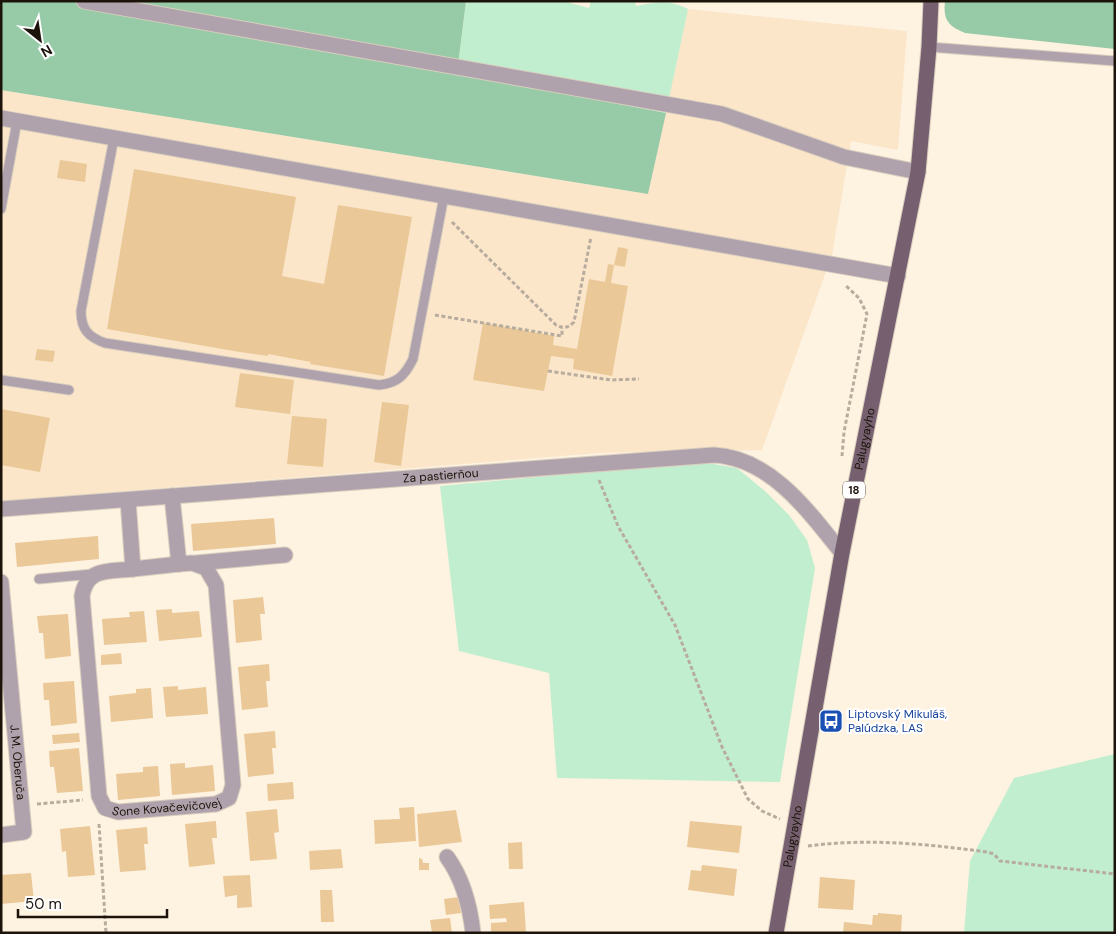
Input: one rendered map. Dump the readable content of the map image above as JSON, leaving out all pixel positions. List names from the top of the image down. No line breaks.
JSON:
{"streets":{"main road":["Palugyayho","18"],"street":["Za pastierňou","J. M. Oberuča","Sone Kovačevičovej"]},"crossings":[["Palugyayho","Za pastierňou"]],"places":{"bus stop":["Liptovský Mikuláš, Palúdzka, LAS"]},"scale_bar":"50 m","north":"bottom right"}
